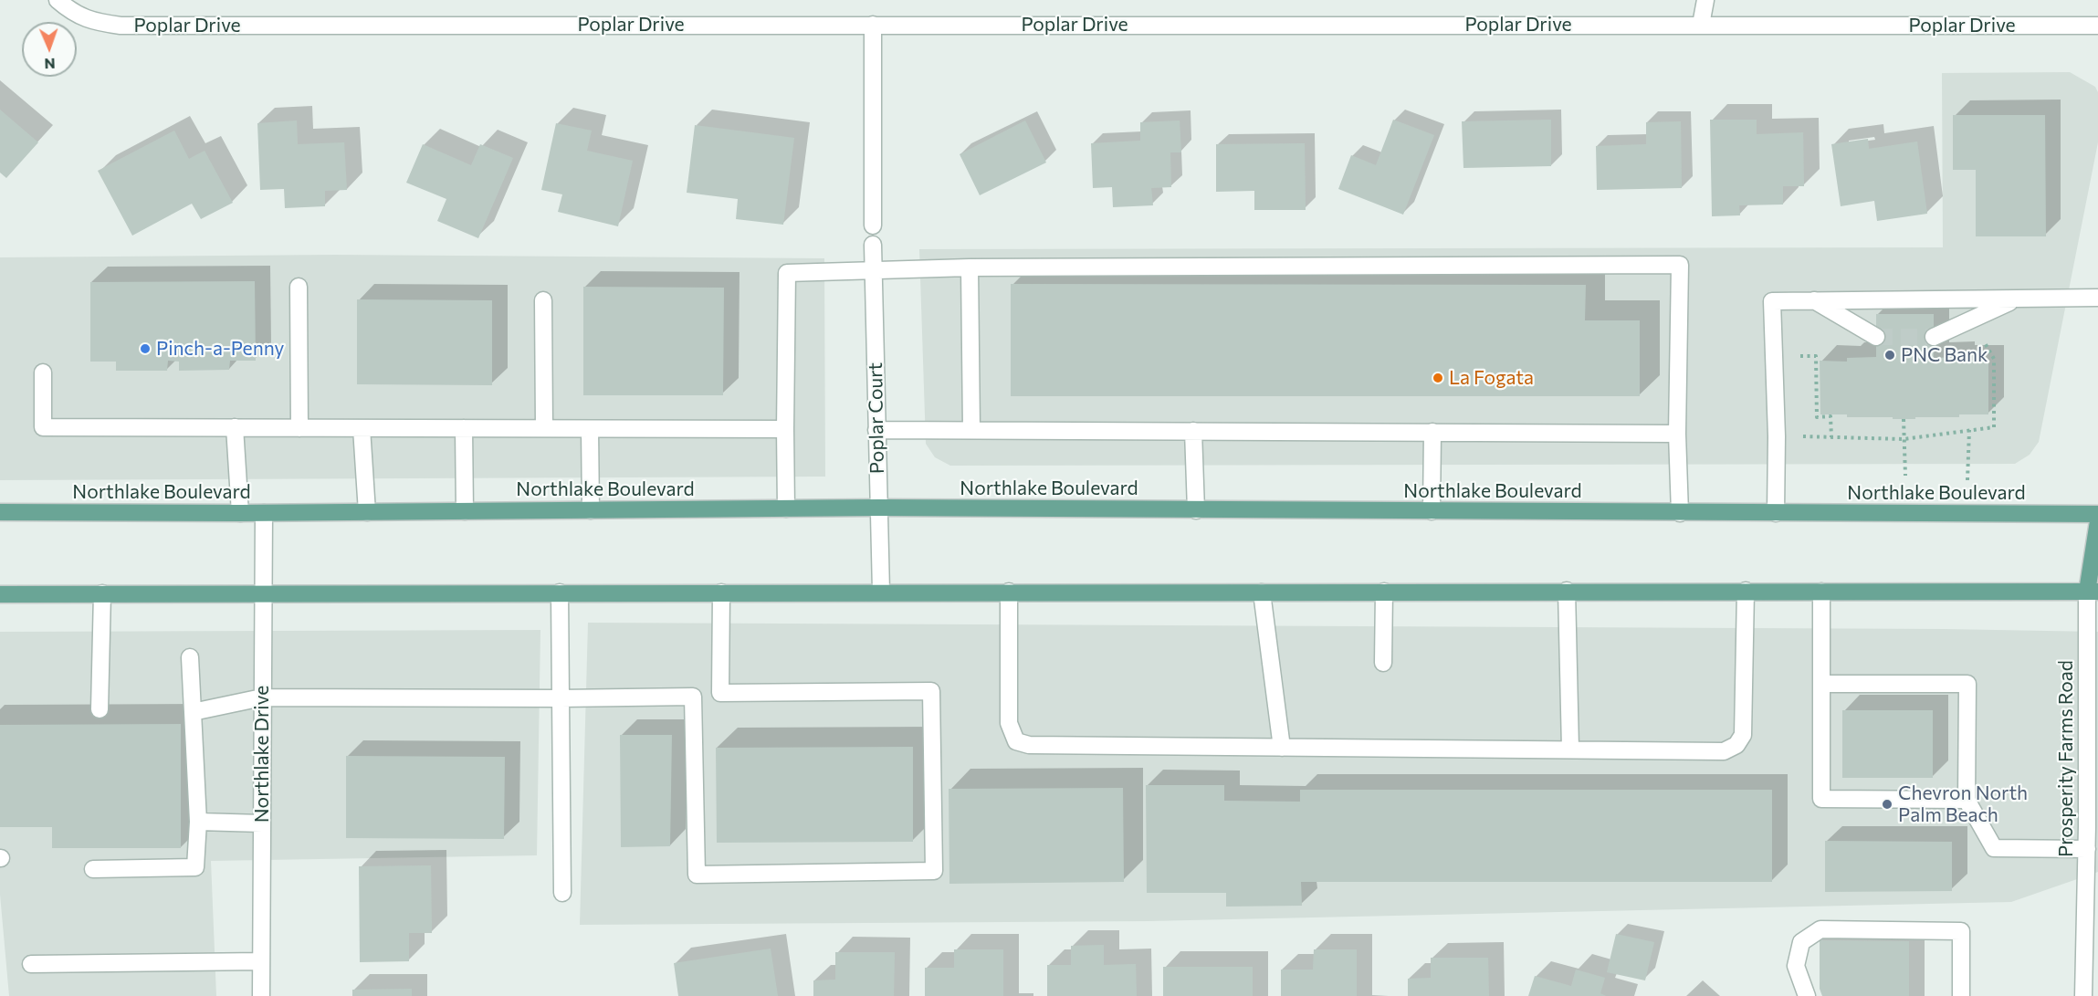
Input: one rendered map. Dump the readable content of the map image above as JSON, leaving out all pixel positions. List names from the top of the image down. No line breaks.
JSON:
{"streets":{"main road":["Northlake Boulevard","Prosperity Farms Road"],"street":["Poplar Drive","Poplar Court","Northlake Drive"]},"crossings":[["Poplar Court","Northlake Boulevard"],["Northlake Boulevard","Northlake Drive"]],"places":["Pinch-a-Penny","PNC Bank","La Fogata","Chevron North Palm Beach"],"north":"bottom"}
